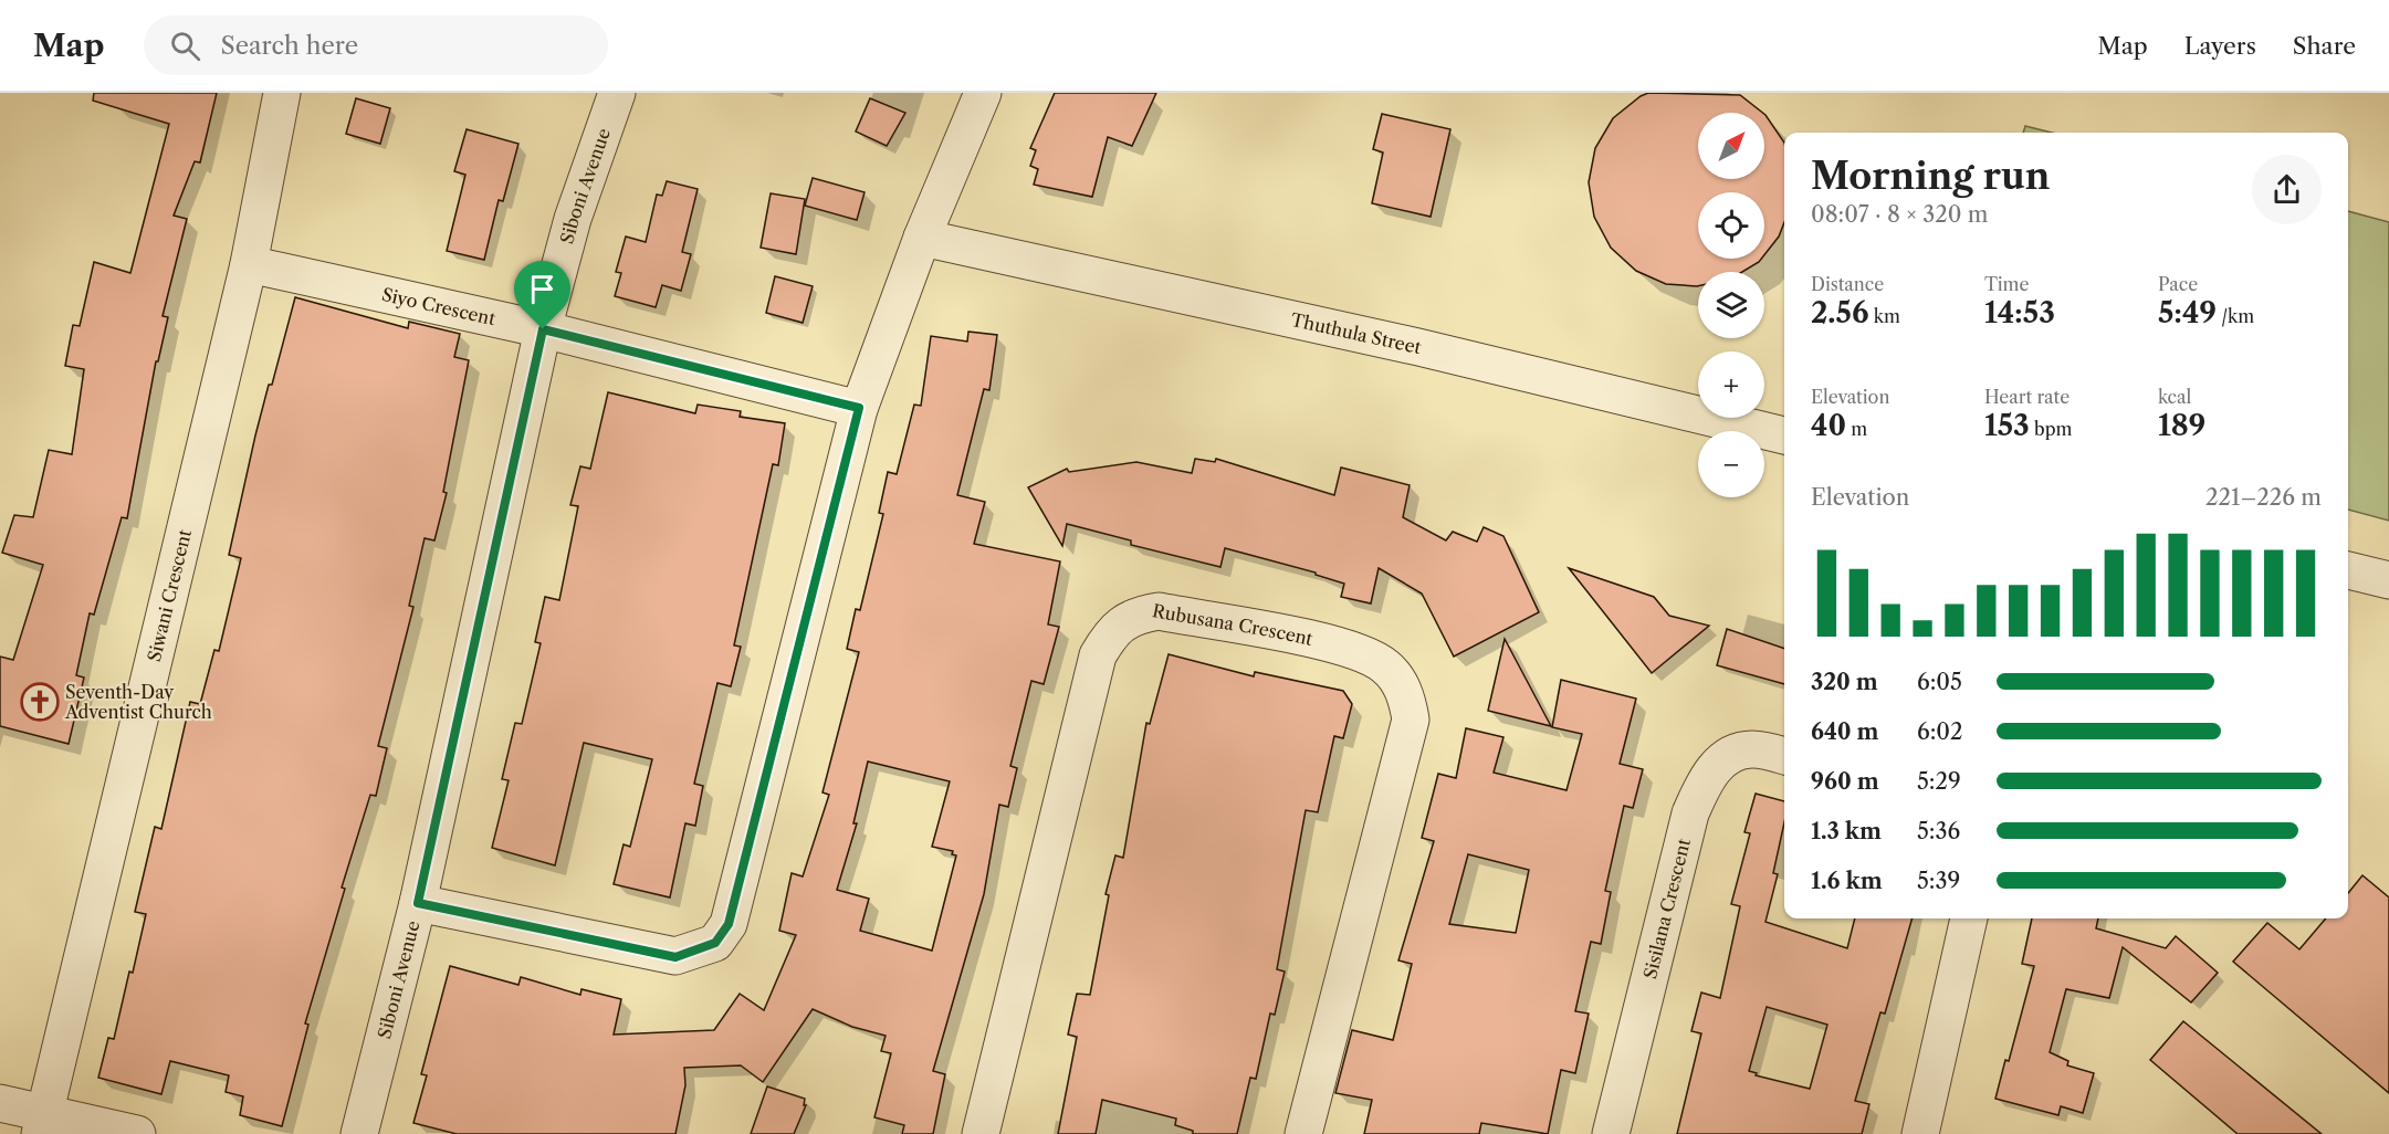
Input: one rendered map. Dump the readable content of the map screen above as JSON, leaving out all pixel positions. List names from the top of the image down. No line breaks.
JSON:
{"streets":{"street":["Siboni Avenue","Siyo Crescent","Thuthula Street","Siwani Crescent","Rubusana Crescent","Sisilana Crescent"]},"crossings":[["Siboni Avenue","Siyo Crescent"],["Siyo Crescent","Siwani Crescent"]],"places":{"church":["Seventh-Day Adventist Church"]},"north":"top right","page":{"header":"Map","search":"Search here","nav":["Map","Layers","Share"],"map_buttons":["+","−"],"heading":["Morning run","08:07 · 8 × 320 m"],"stats":[["Distance","2.56 km"],["Time","14:53"],["Pace","5:49 /km"],["Elevation","40 m"],["Heart rate","153 bpm"],["kcal","189"]],"chart":["Elevation","221–226 m"],"list":[{"name":"320 m","note":"6:05"},{"name":"640 m","note":"6:02"},{"name":"960 m","note":"5:29"},{"name":"1.3 km","note":"5:36"},{"name":"1.6 km","note":"5:39"}]}}
